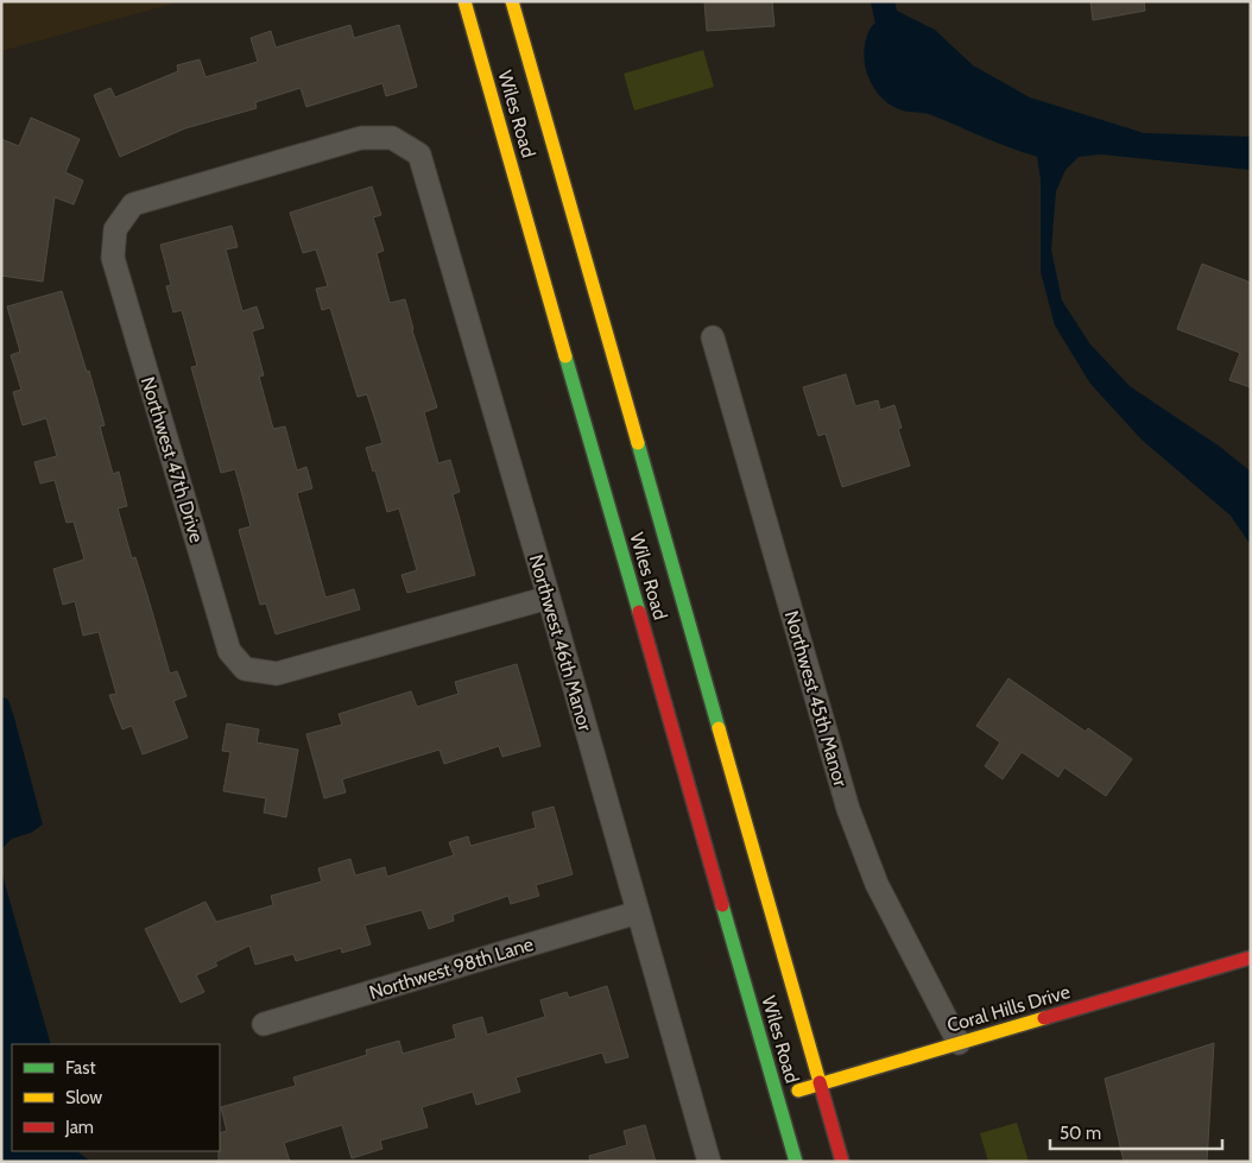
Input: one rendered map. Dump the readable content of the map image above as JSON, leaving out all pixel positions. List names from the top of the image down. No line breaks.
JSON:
{"streets":{"main road":["Wiles Road","Coral Hills Drive"],"street":["Northwest 47th Drive","Northwest 46th Manor","Northwest 45th Manor","Northwest 98th Lane"]},"crossings":[["Wiles Road","Coral Hills Drive"],["Northwest 47th Drive","Northwest 46th Manor"],["Northwest 46th Manor","Northwest 98th Lane"],["Northwest 45th Manor","Coral Hills Drive"]],"legend":["Fast","Slow","Jam"],"scale_bar":"50 m"}
